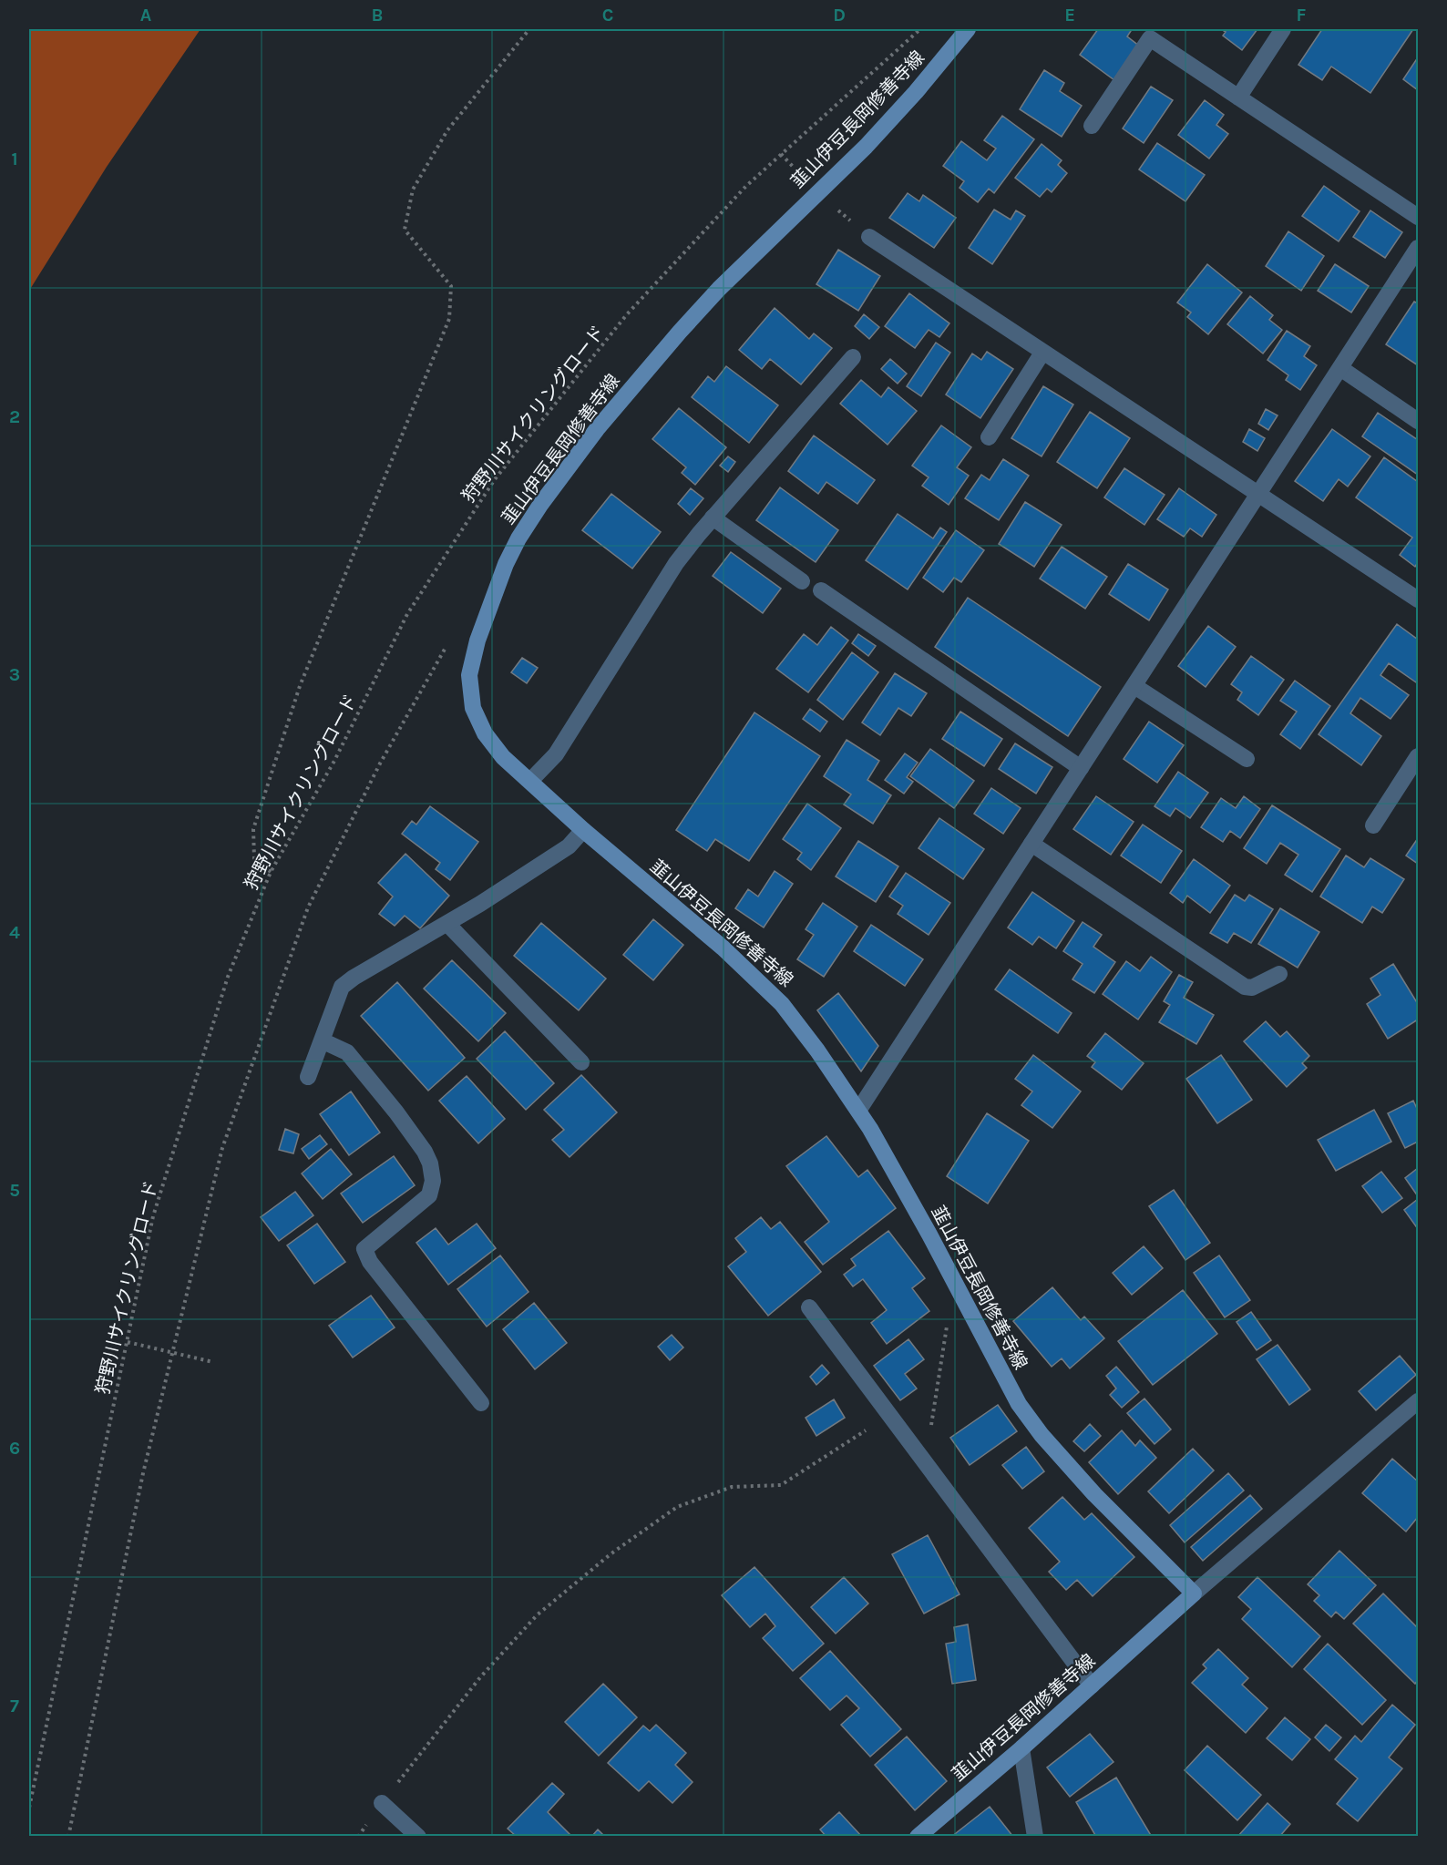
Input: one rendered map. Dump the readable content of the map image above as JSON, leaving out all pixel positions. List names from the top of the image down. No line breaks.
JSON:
{"streets":{"main road":["韮山伊豆長岡修善寺線"],"path":["狩野川サイクリングロード"]},"grid":{"columns":["A","B","C","D","E","F"],"rows":["1","2","3","4","5","6","7"]}}
